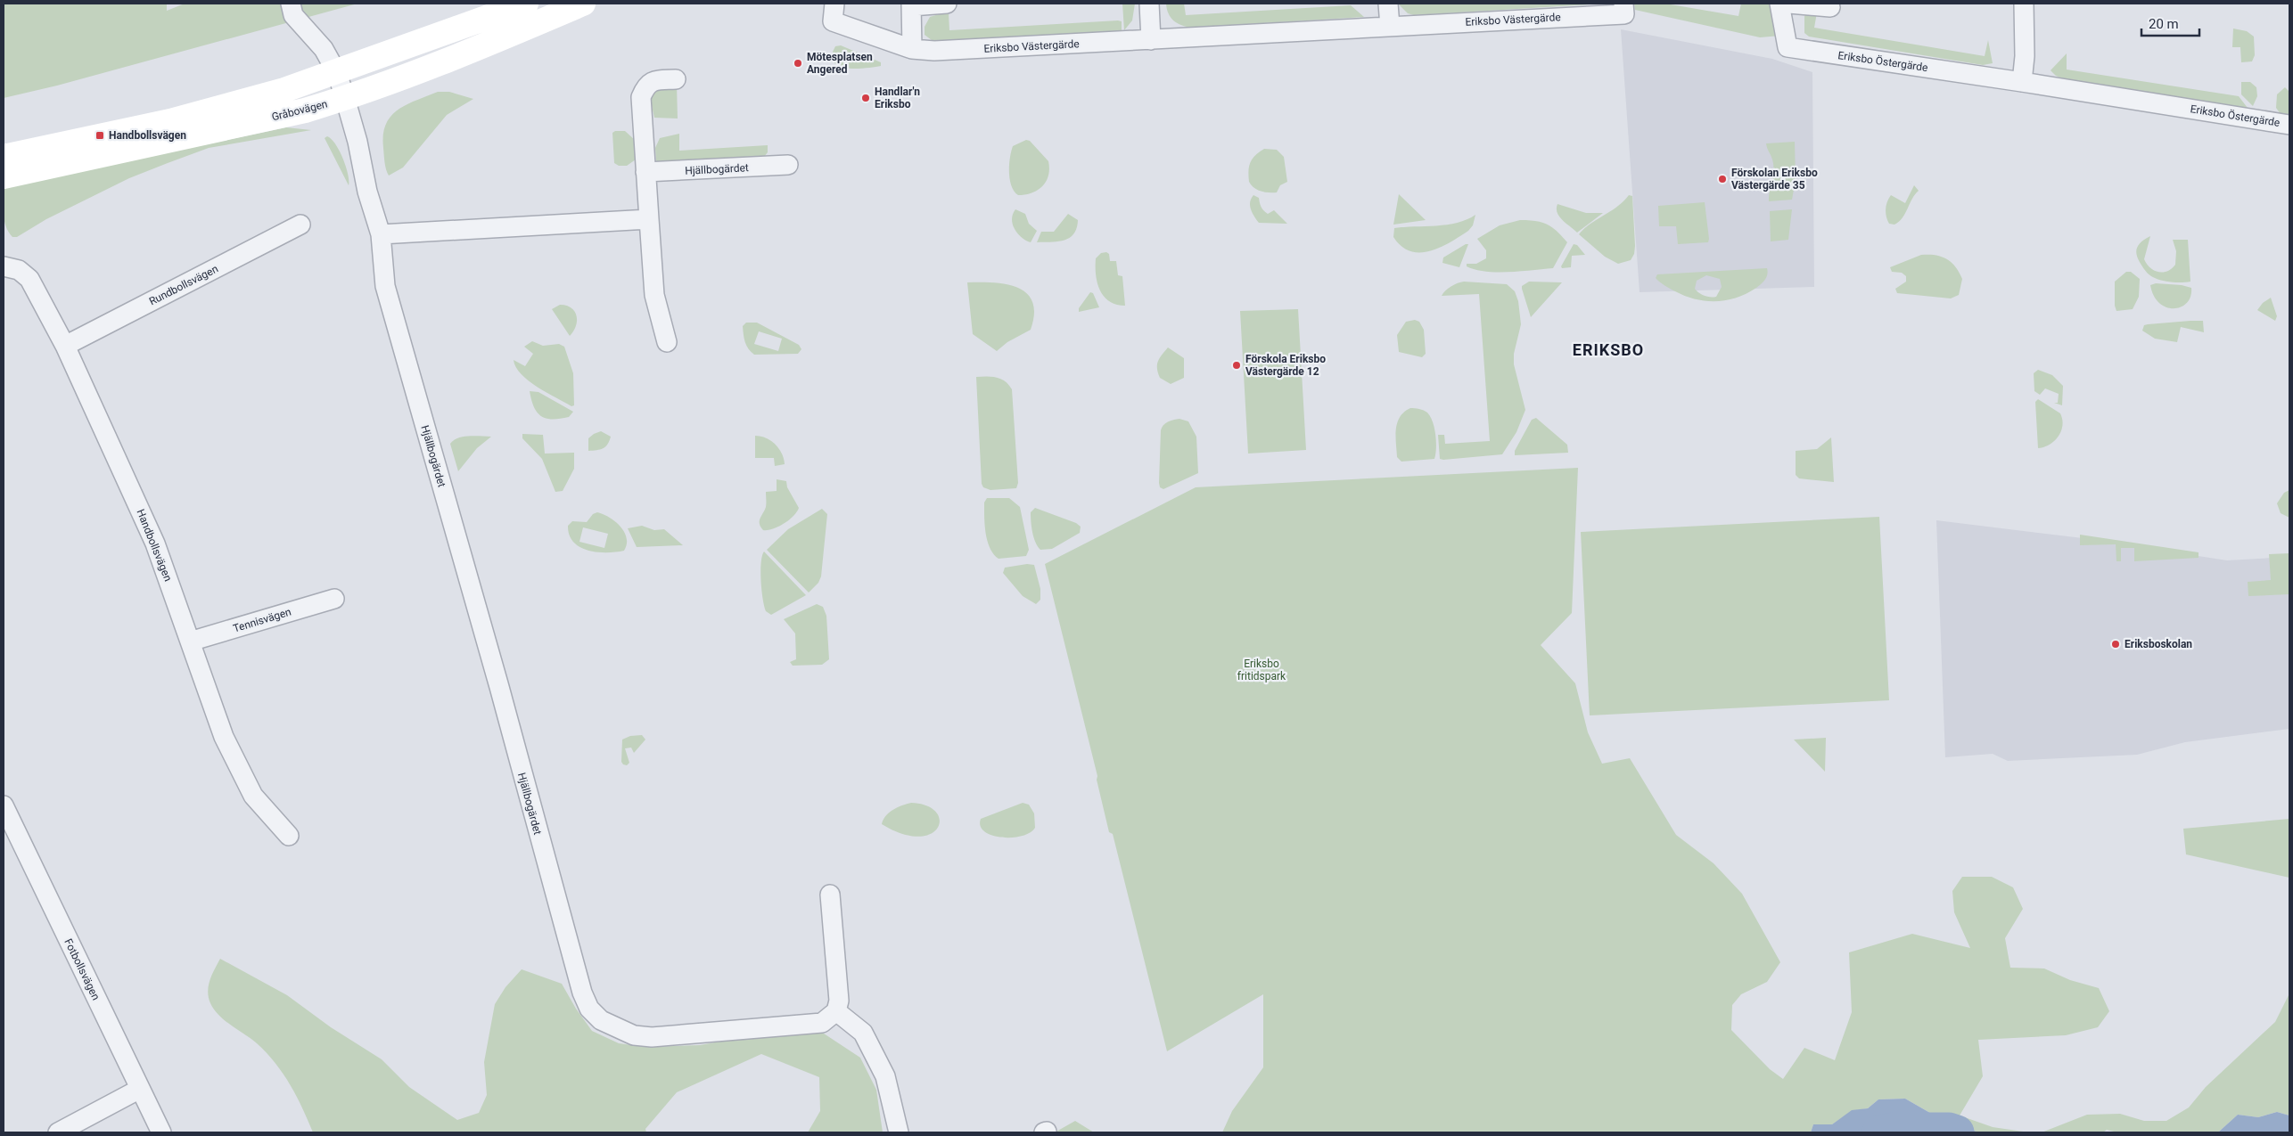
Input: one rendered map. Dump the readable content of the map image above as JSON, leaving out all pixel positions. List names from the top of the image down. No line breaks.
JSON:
{"streets":{"main road":["Gråbovägen"],"street":["Eriksbo Västergärde","Eriksbo Östergärde","Hjällbogärdet","Rundbollsvägen","Handbollsvägen","Tennisvägen","Fotbollsvägen"]},"crossings":[["Gråbovägen","Hjällbogärdet"],["Rundbollsvägen","Handbollsvägen"],["Handbollsvägen","Tennisvägen"]],"districts":["ERIKSBO"],"parks":["Eriksbo fritidspark"],"places":{"other":["Mötesplatsen Angered","Handlar'n Eriksbo","Förskolan Eriksbo Västergärde 35","Förskola Eriksbo Västergärde 12","Eriksboskolan"],"transit":["Handbollsvägen"]},"scale_bar":"20 m"}
